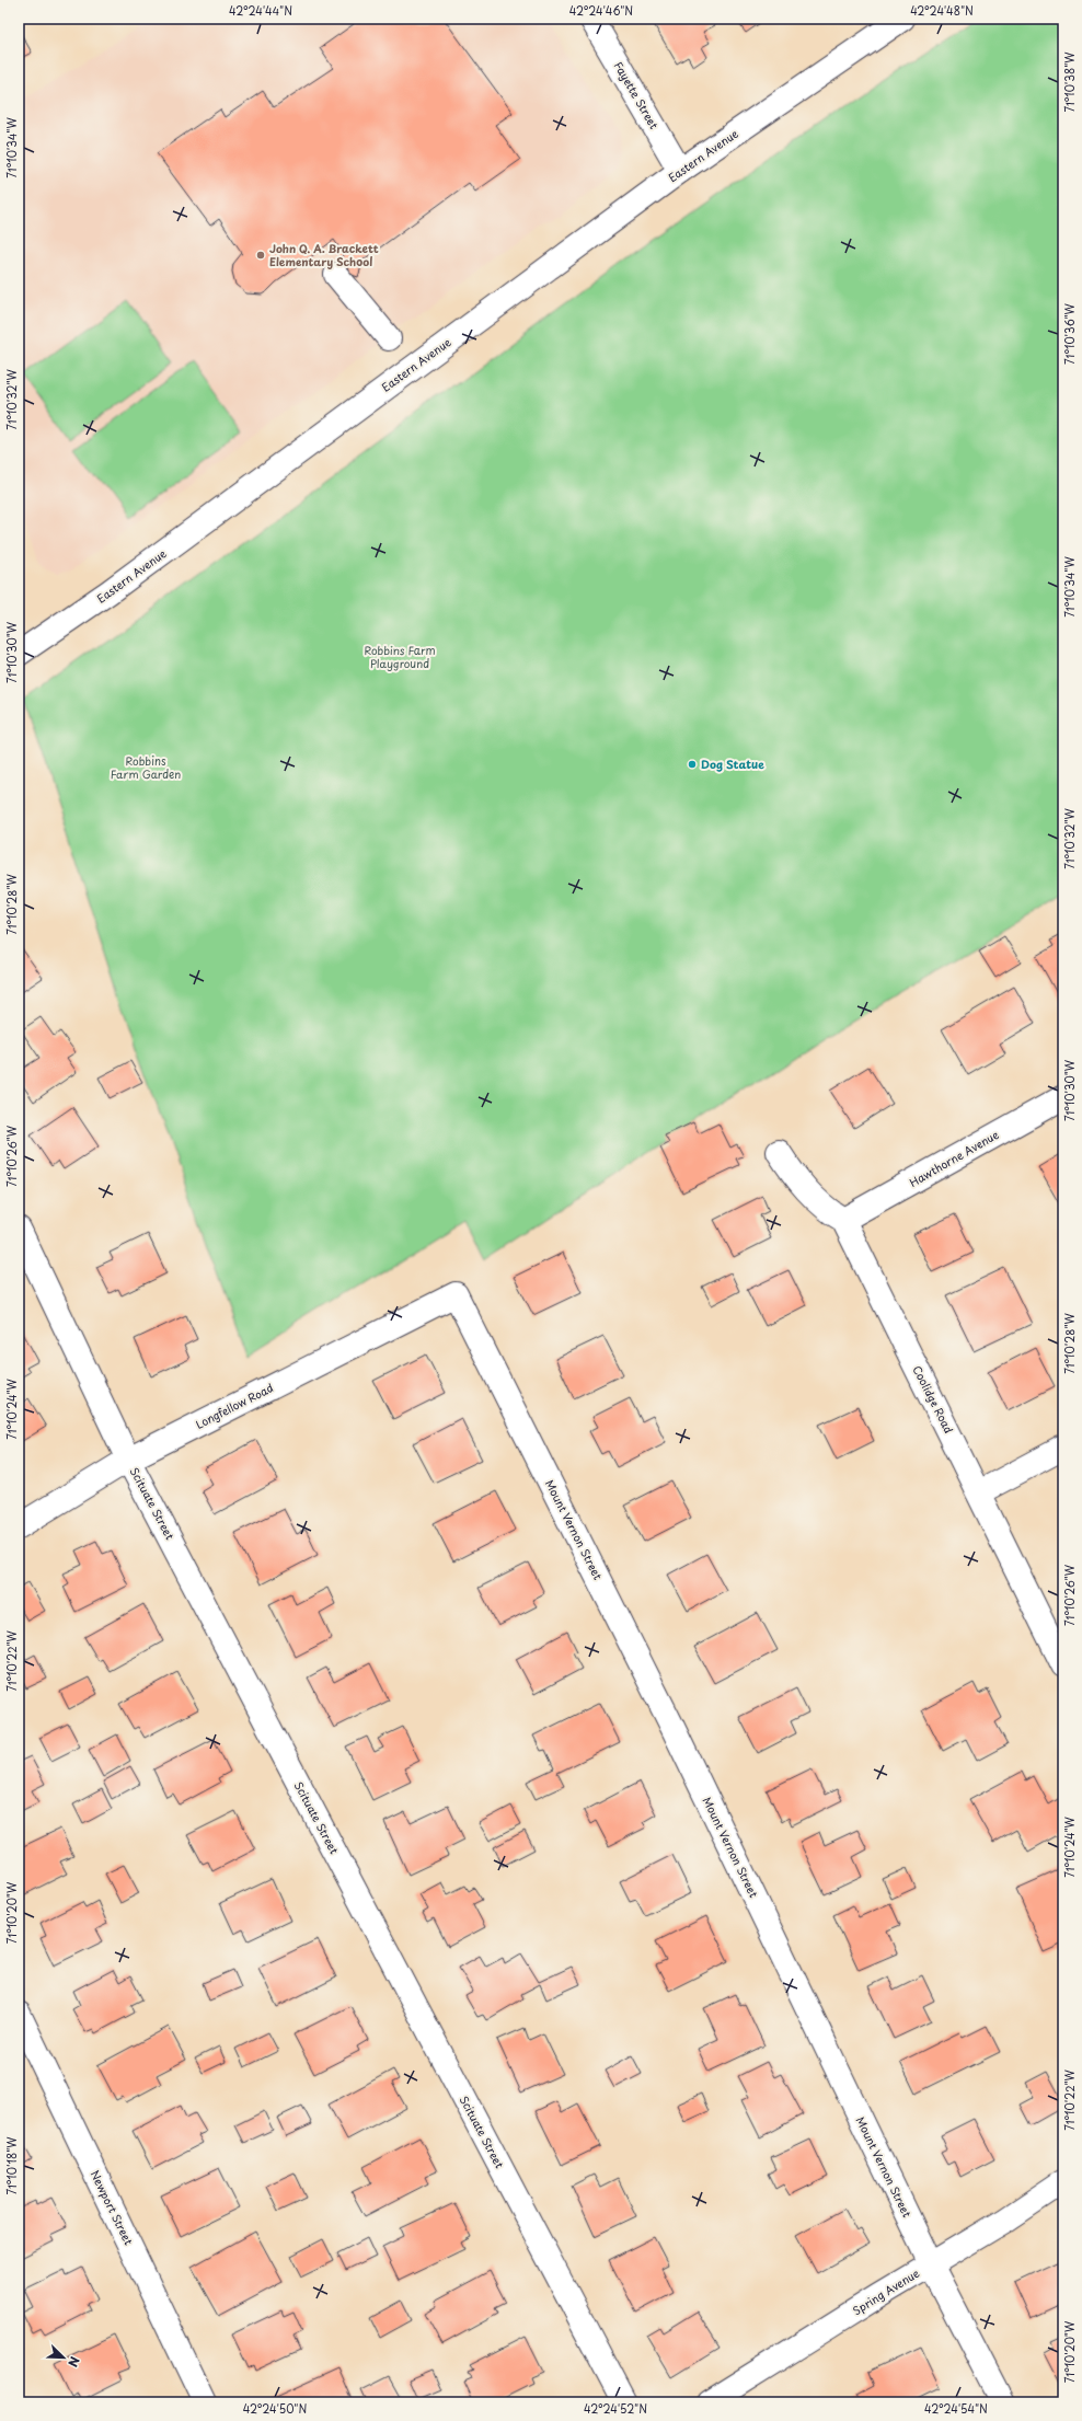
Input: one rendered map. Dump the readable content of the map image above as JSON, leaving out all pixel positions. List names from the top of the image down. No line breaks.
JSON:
{"streets":{"street":["Fayette Street","Eastern Avenue","Hawthorne Avenue","Coolidge Road","Longfellow Road","Scituate Street","Mount Vernon Street","Newport Street","Spring Avenue"]},"crossings":[["Fayette Street","Eastern Avenue"],["Hawthorne Avenue","Coolidge Road"],["Longfellow Road","Scituate Street"],["Longfellow Road","Mount Vernon Street"],["Mount Vernon Street","Spring Avenue"]],"parks":["Robbins Farm Playground","Robbins Farm Garden"],"places":["John Q. A. Brackett Elementary School","Dog Statue"],"north":"bottom right","coordinates":["42°24'44\"N","42°24'46\"N","42°24'48\"N","71°10'38\"W","71°10'34\"W","71°10'36\"W","71°10'32\"W","71°10'30\"W","71°10'28\"W","71°10'26\"W","71°10'24\"W","71°10'22\"W","71°10'20\"W","71°10'18\"W","42°24'50\"N","42°24'52\"N","42°24'54\"N"]}
